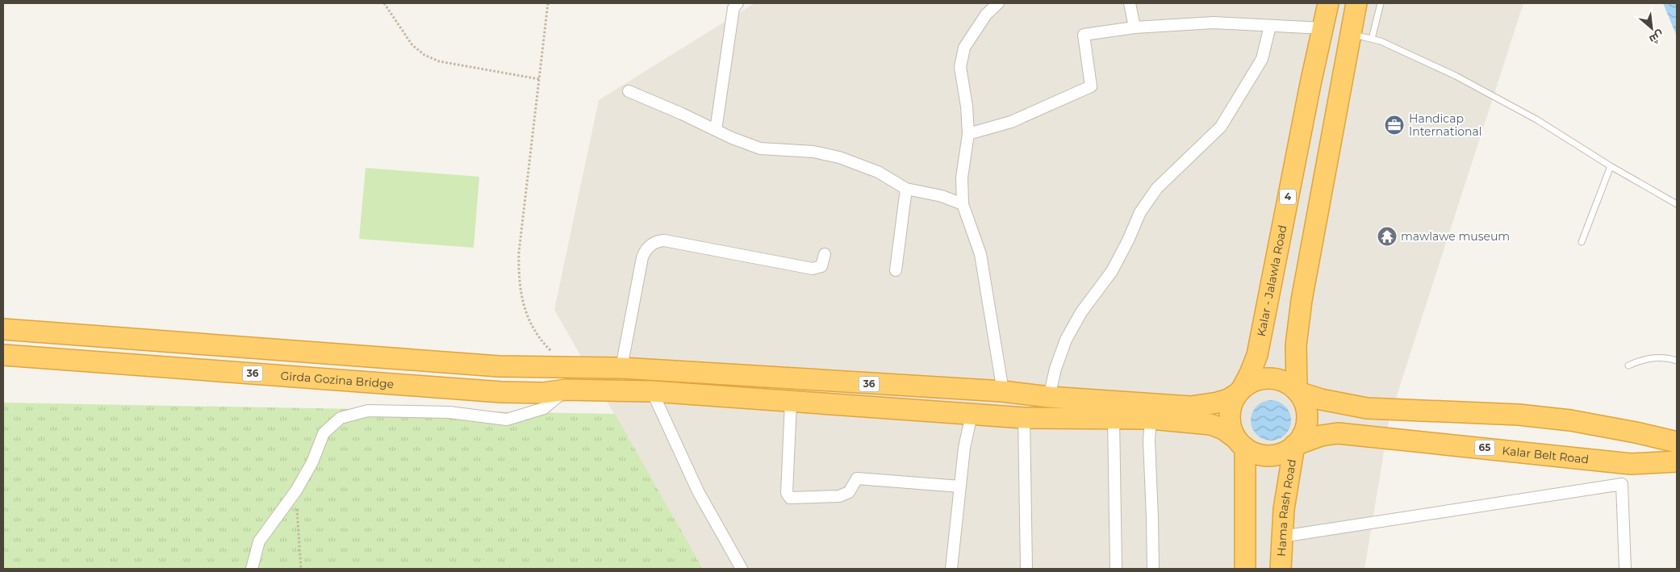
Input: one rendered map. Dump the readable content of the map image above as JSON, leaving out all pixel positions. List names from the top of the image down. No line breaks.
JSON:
{"streets":{"highway":["4","Kalar - Jalawla Road","36","Girda Gozina Bridge","65","Kalar Belt Road","Hama Rash Road"]},"crossings":[["4","Kalar - Jalawla Road"],["4","36"],["4","Kalar Belt Road"],["4","Hama Rash Road"],["Kalar - Jalawla Road","36"],["Kalar - Jalawla Road","Kalar Belt Road"],["Kalar - Jalawla Road","Hama Rash Road"],["36","Girda Gozina Bridge"],["36","Kalar Belt Road"],["36","Hama Rash Road"],["Kalar Belt Road","Hama Rash Road"]],"places":{"office":["Handicap International"],"temple":["mawlawe museum"]},"north":"bottom right"}
